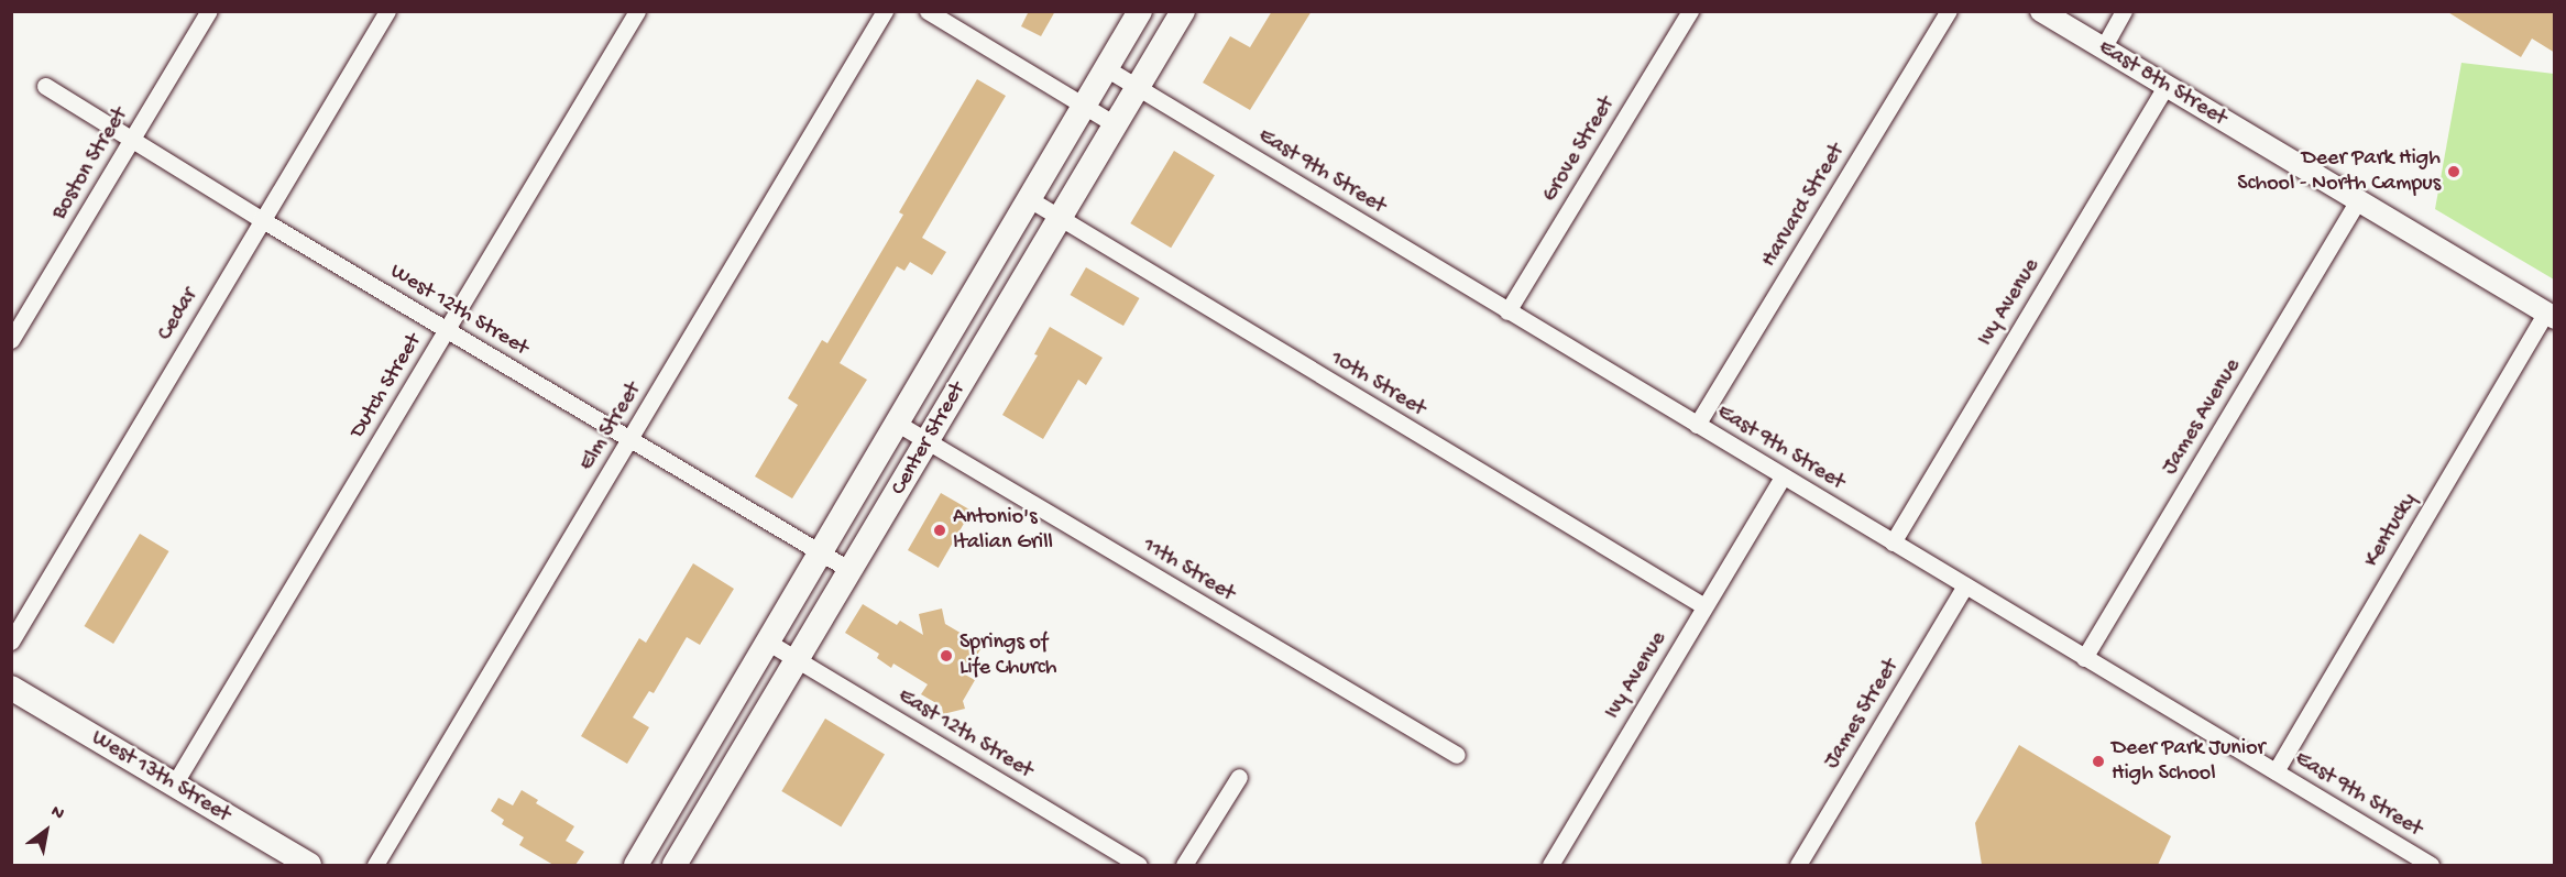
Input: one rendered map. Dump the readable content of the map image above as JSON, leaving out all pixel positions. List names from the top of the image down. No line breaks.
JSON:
{"streets":{"main road":["Center Street","West 13th Street"],"street":["East 8th Street","Grove Street","Boston Street","East 9th Street","Harvard Street","Ivy Avenue","West 12th Street","Cedar","10th Street","Dutch Street","James Avenue","Elm Street","Kentucky","11th Street","James Street","East 12th Street"]},"crossings":[["East 8th Street","Ivy Avenue"],["East 8th Street","James Avenue"],["East 8th Street","Kentucky"],["Grove Street","East 9th Street"],["Boston Street","West 12th Street"],["East 9th Street","Harvard Street"],["East 9th Street","Ivy Avenue"],["East 9th Street","James Avenue"],["East 9th Street","Center Street"],["East 9th Street","Kentucky"],["East 9th Street","James Street"],["Ivy Avenue","10th Street"],["West 12th Street","Cedar"],["West 12th Street","Dutch Street"],["West 12th Street","Elm Street"],["West 12th Street","Center Street"],["10th Street","Center Street"],["Dutch Street","West 13th Street"],["Center Street","11th Street"],["Center Street","East 12th Street"]],"places":["Deer Park High School - North Campus","Antonio's Italian Grill","Springs of Life Church","Deer Park Junior High School"],"north":"top right"}
